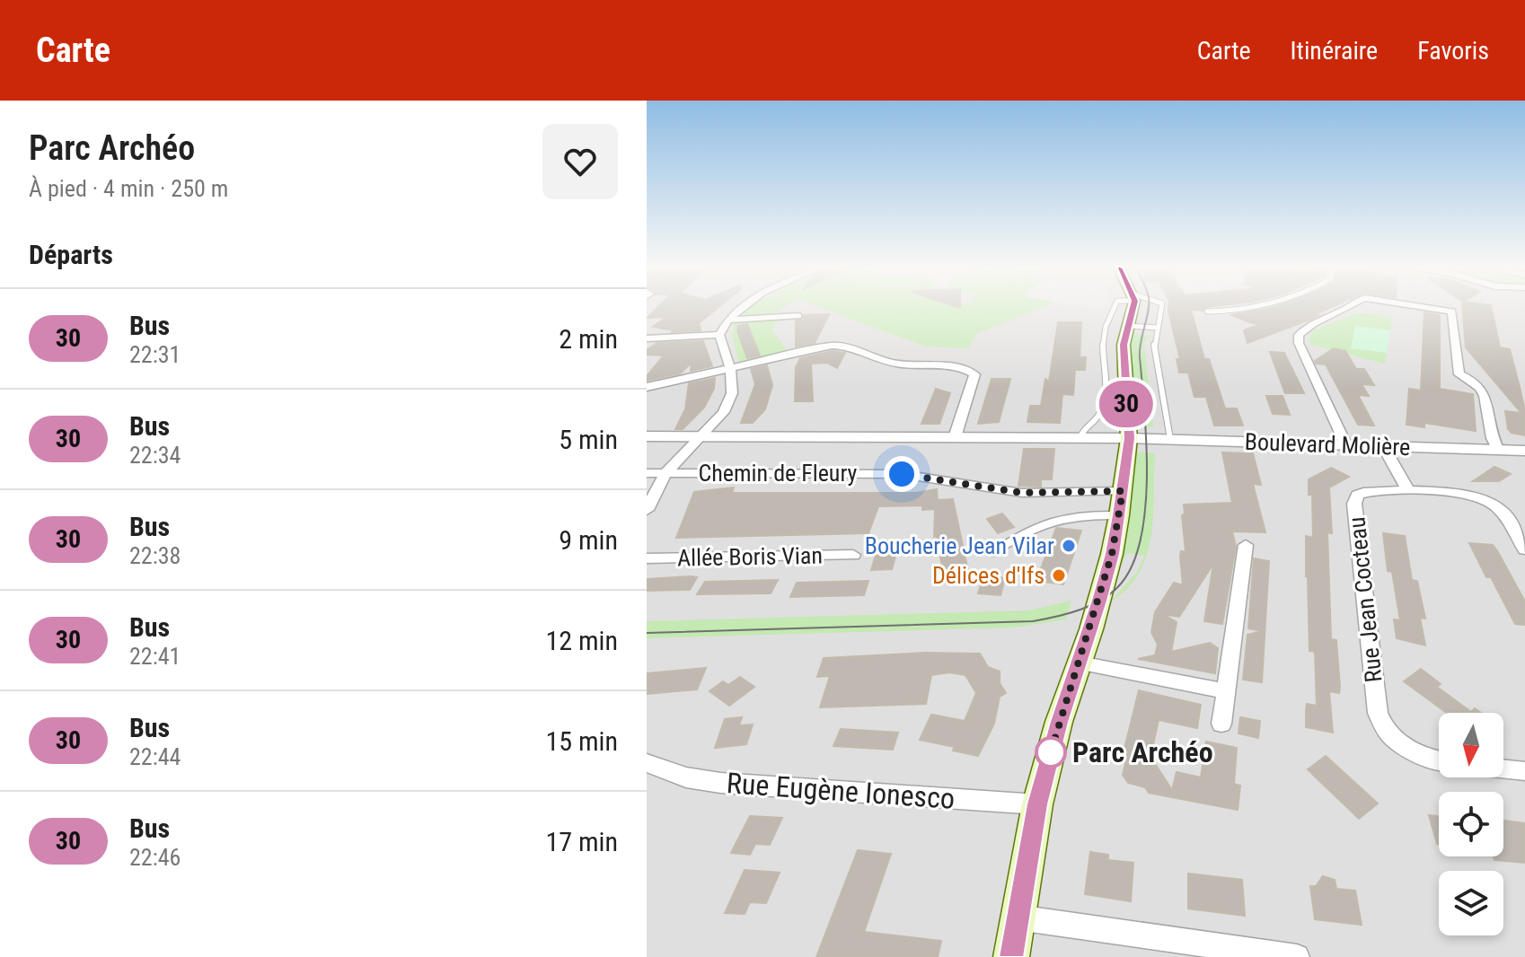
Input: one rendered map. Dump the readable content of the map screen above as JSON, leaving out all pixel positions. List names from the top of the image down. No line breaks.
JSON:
{"streets":{"street":["Boulevard Molière","Chemin de Fleury","Allée Boris Vian","Rue Jean Cocteau","Rue Eugène Ionesco"]},"places":["Boucherie Jean Vilar","Délices d'Ifs","Parc Archéo"],"lines":["bus line 30"],"north":"bottom","page":{"header":"Carte","nav":["Carte","Itinéraire","Favoris"],"heading":[["Parc Archéo","À pied · 4 min · 250 m"],"Départs"],"on_map":"30","list":[{"mark":"30","name":"Bus","note":"22:31","value":"2 min"},{"mark":"30","name":"Bus","note":"22:34","value":"5 min"},{"mark":"30","name":"Bus","note":"22:38","value":"9 min"},{"mark":"30","name":"Bus","note":"22:41","value":"12 min"},{"mark":"30","name":"Bus","note":"22:44","value":"15 min"},{"mark":"30","name":"Bus","note":"22:46","value":"17 min"}]}}
